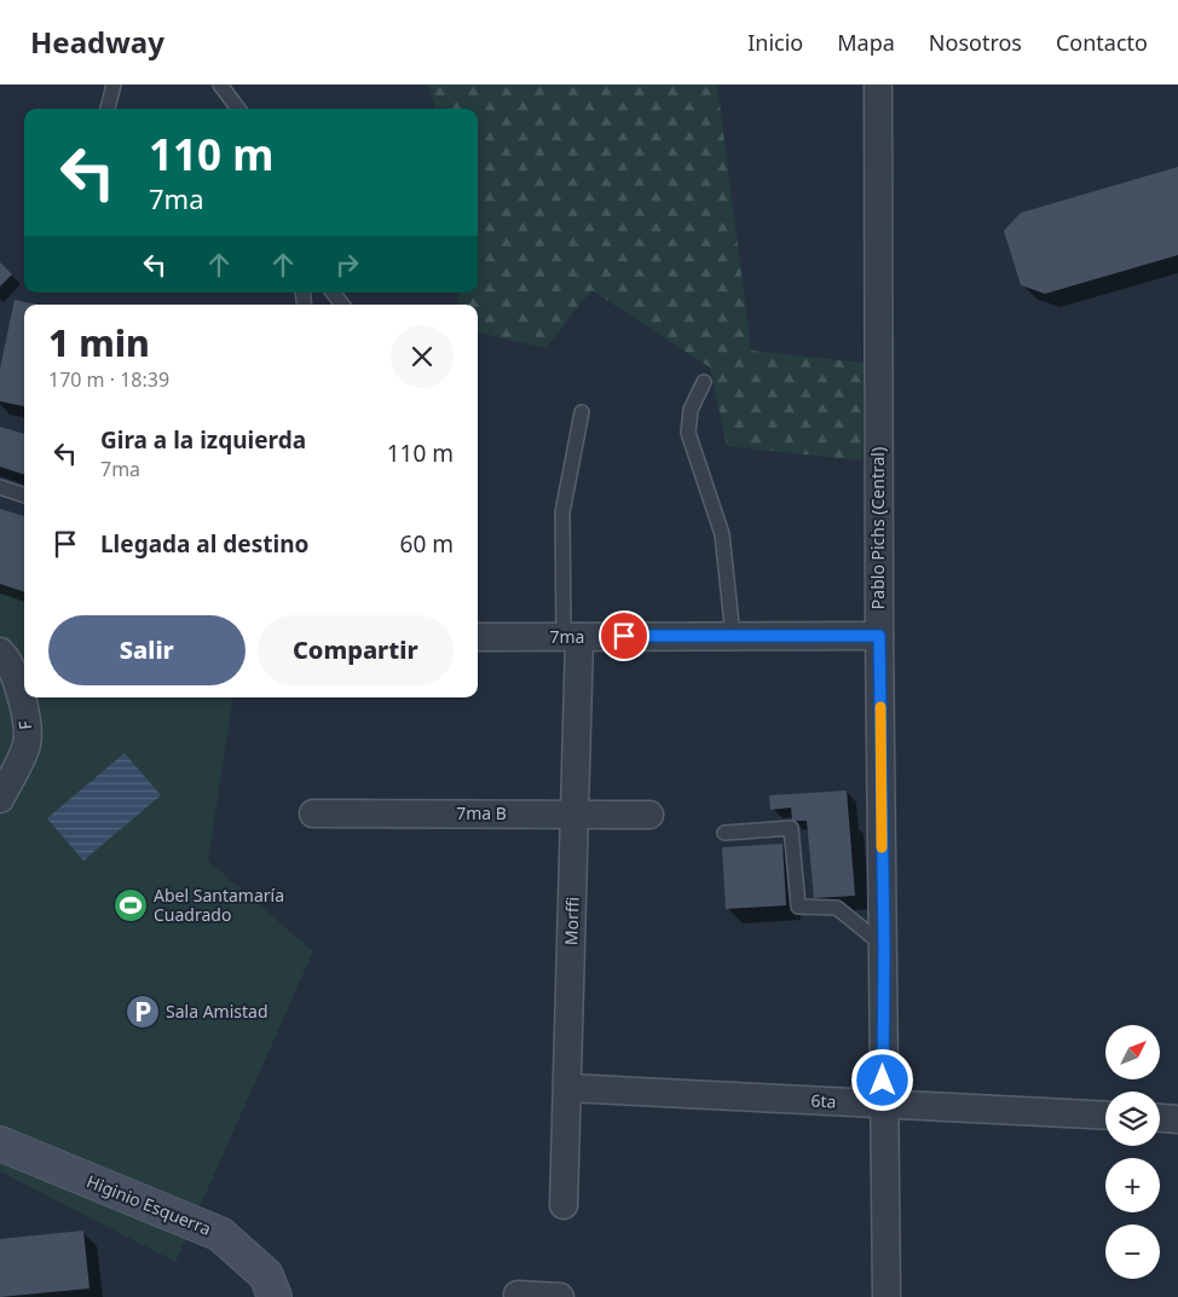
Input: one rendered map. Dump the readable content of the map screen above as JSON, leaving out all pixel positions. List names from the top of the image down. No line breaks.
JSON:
{"streets":{"street":["Pablo Pichs (Central)","7ma","F","7ma B","Morffi","6ta","Higinio Esquerra"]},"crossings":[["Pablo Pichs (Central)","7ma"],["Pablo Pichs (Central)","6ta"],["7ma","Morffi"],["7ma B","Morffi"],["Morffi","6ta"]],"places":{"sports":["Abel Santamaría Cuadrado"],"parking":["Sala Amistad"]},"north":"top right","page":{"header":"Headway","nav":["Inicio","Mapa","Nosotros","Contacto"],"turn":["110 m","7ma"],"heading":["1 min","170 m · 18:39"],"list":[{"name":"Gira a la izquierda","note":"7ma","value":"110 m"},{"name":"Llegada al destino","value":"60 m"}],"buttons":["Salir","Compartir"],"map_buttons":["+","−"]}}
